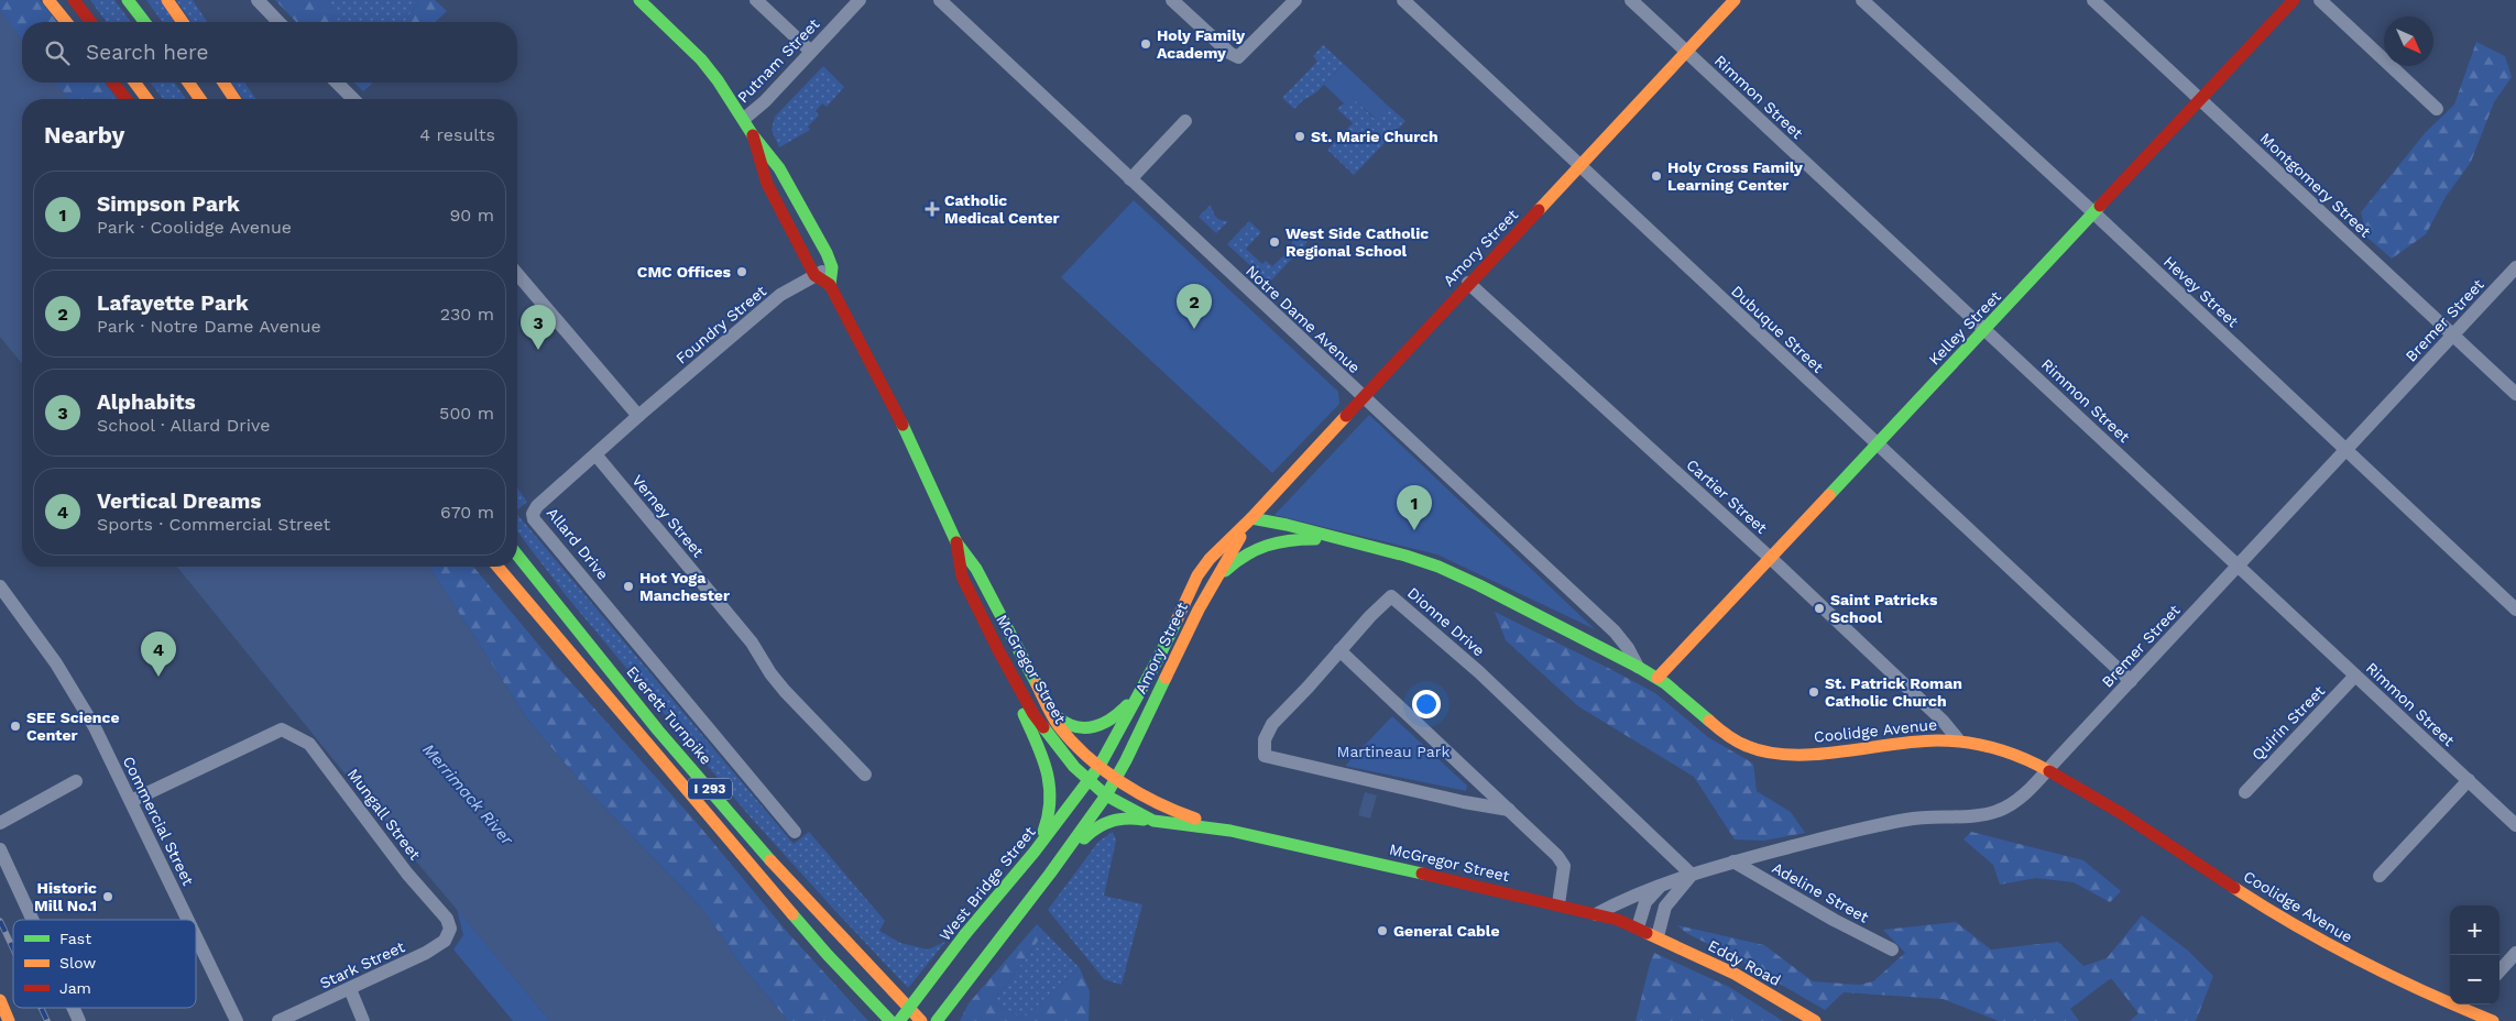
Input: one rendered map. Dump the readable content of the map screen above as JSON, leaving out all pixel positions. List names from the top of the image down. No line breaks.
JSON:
{"streets":{"main road":["Amory Street","Kelley Street","McGregor Street","Everett Turnpike","Coolidge Avenue","I 293","West Bridge Street","Eddy Road"],"street":["Putnam Street","Rimmon Street","Montgomery Street","Hevey Street","Notre Dame Avenue","Bremer Street","Foundry Street","Dubuque Street","Cartier Street","Verney Street","Allard Drive","Dionne Drive","Quirin Street","Mungall Street","Commercial Street","Adeline Street","Stark Street"]},"crossings":[["Rimmon Street","Amory Street"],["Rimmon Street","Bremer Street"],["Rimmon Street","Kelley Street"],["Rimmon Street","Quirin Street"],["Montgomery Street","Bremer Street"],["Montgomery Street","Kelley Street"],["Amory Street","Notre Dame Avenue"],["Amory Street","Dubuque Street"],["Amory Street","Cartier Street"],["Amory Street","McGregor Street"],["Amory Street","Coolidge Avenue"],["Amory Street","West Bridge Street"],["Hevey Street","Bremer Street"],["Hevey Street","Kelley Street"],["Notre Dame Avenue","Coolidge Avenue"],["Bremer Street","Dubuque Street"],["Bremer Street","Dionne Drive"],["Bremer Street","McGregor Street"],["Bremer Street","Coolidge Avenue"],["Bremer Street","Adeline Street"],["Foundry Street","Allard Drive"],["Foundry Street","McGregor Street"],["Kelley Street","Dubuque Street"],["Kelley Street","Cartier Street"],["Kelley Street","Coolidge Avenue"],["Cartier Street","Coolidge Avenue"],["Verney Street","Allard Drive"],["McGregor Street","West Bridge Street"],["McGregor Street","Eddy Road"],["Mungall Street","Commercial Street"],["Mungall Street","Stark Street"]],"water":["Merrimack River"],"parks":["Martineau Park"],"places":{"other":["Holy Family Academy","St. Marie Church","Holy Cross Family Learning Center","West Side Catholic Regional School","CMC Offices","Hot Yoga Manchester","Saint Patricks School","St. Patrick Roman Catholic Church","SEE Science Center","Historic Mill No.1","General Cable"],"health":["Catholic Medical Center"]},"legend":["Fast","Slow","Jam"],"north":"bottom right","page":{"search":"Search here","heading":["Nearby","4 results"],"list":[{"mark":"1","name":"Simpson Park","note":"Park · Coolidge Avenue","value":"90 m"},{"mark":"2","name":"Lafayette Park","note":"Park · Notre Dame Avenue","value":"230 m"},{"mark":"3","name":"Alphabits","note":"School · Allard Drive","value":"500 m"},{"mark":"4","name":"Vertical Dreams","note":"Sports · Commercial Street","value":"670 m"}],"pins":["2","3","1","4"],"map_buttons":["+","−"]}}
